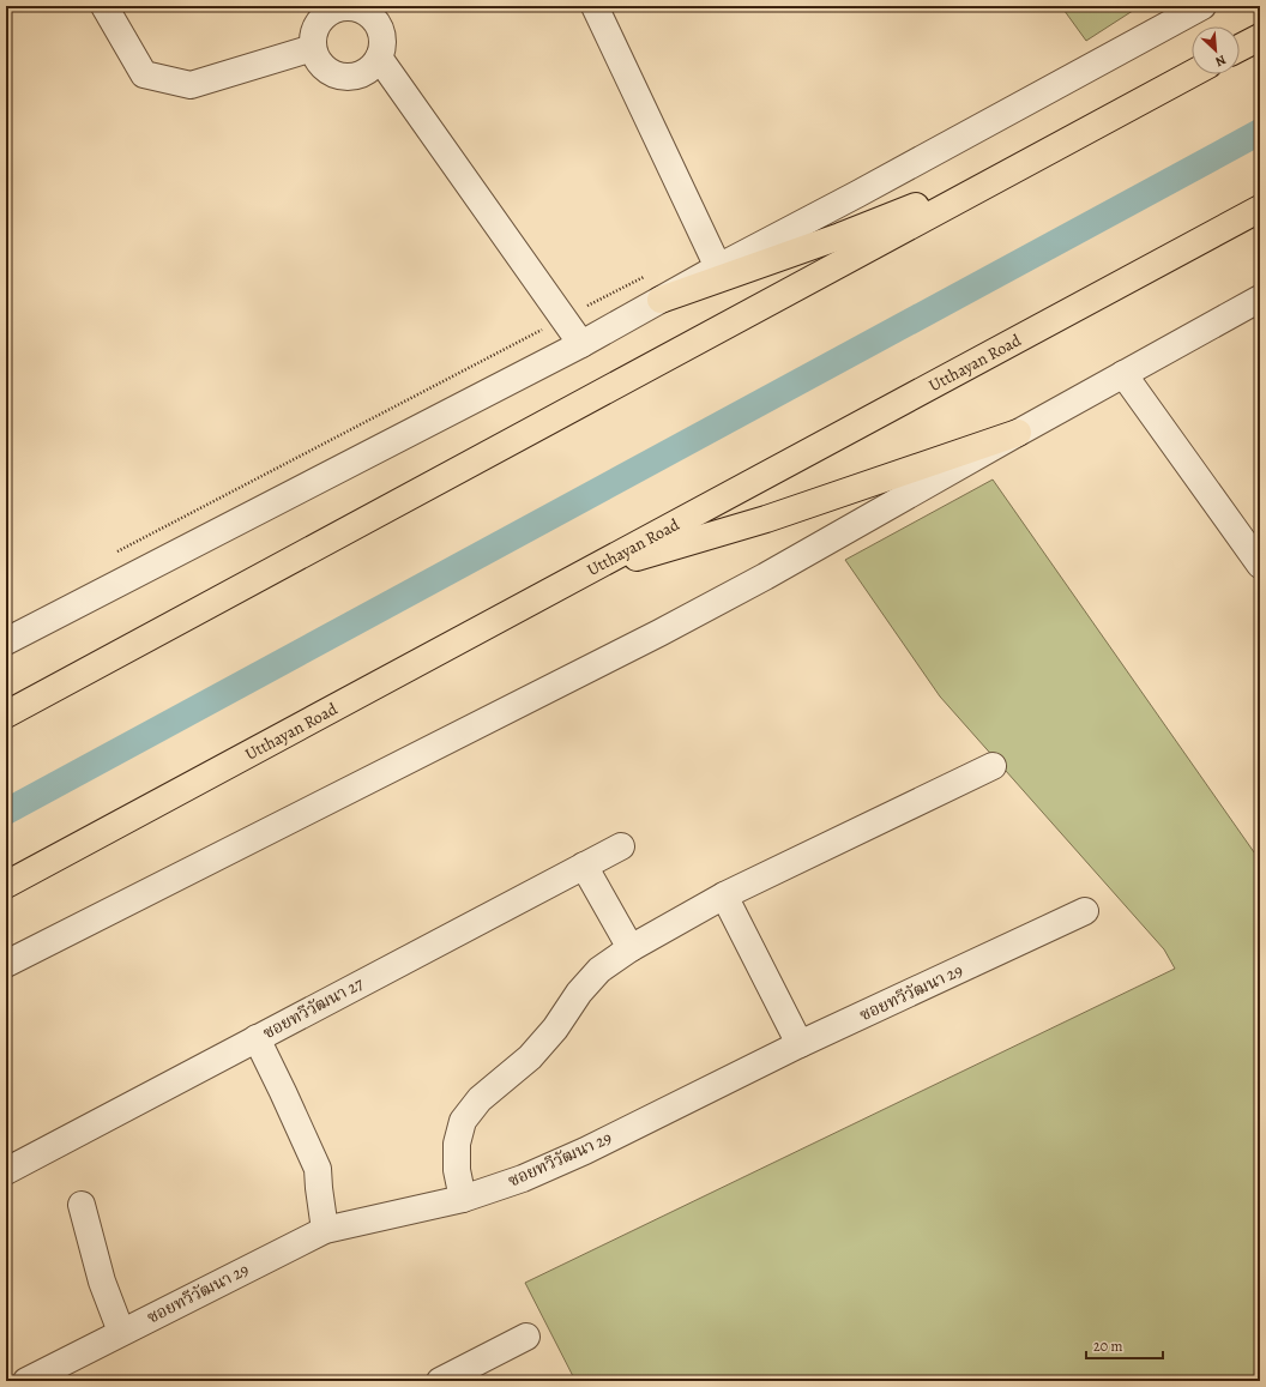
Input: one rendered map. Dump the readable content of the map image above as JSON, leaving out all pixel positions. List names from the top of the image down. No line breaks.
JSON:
{"streets":{"main road":["Utthayan Road"],"street":["ซอยทวีวัฒนา 29","ซอยทวีวัฒนา 27"]},"scale_bar":"20 m","north":"bottom right"}
